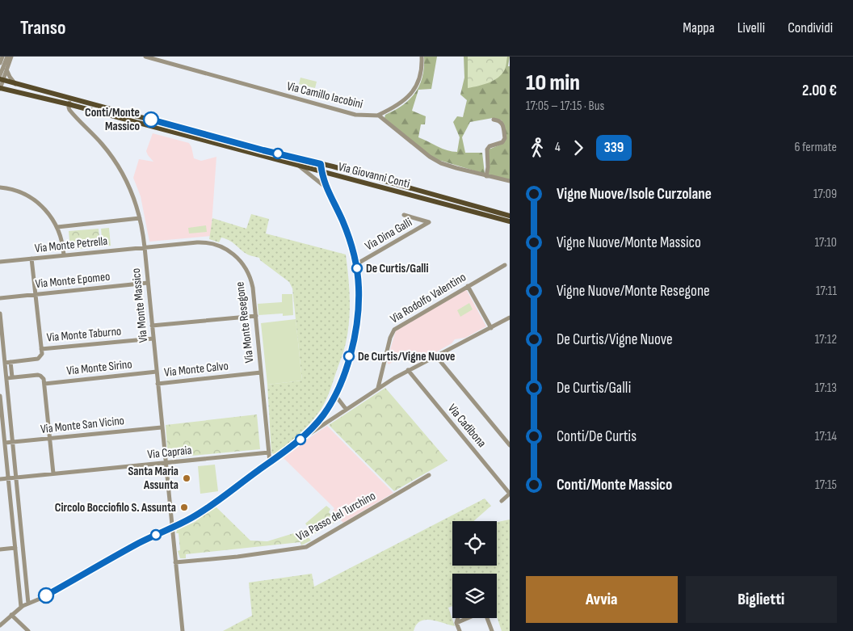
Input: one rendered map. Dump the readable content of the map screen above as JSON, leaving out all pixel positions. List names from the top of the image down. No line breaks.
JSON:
{"streets":{"main road":["Via Giovanni Conti"],"street":["Via Camillo Iacobini","Via Dina Galli","Via Monte Petrella","Via Monte Epomeo","Via Rodolfo Valentino","Via Monte Massico","Via Monte Resegone","Via Monte Taburno","Via Monte Sirino","Via Monte Calvo","Via Monte San Vicino","Via Cadibona","Via Capraia","Via Passo del Turchino"]},"crossings":[["Via Giovanni Conti","Via Monte Massico"],["Via Monte Petrella","Via Monte Massico"],["Via Monte Petrella","Via Monte Resegone"],["Via Monte Epomeo","Via Monte Massico"],["Via Monte Massico","Via Monte Resegone"],["Via Monte Massico","Via Monte Taburno"],["Via Monte Massico","Via Monte Sirino"],["Via Monte Massico","Via Monte Calvo"],["Via Monte Massico","Via Monte San Vicino"],["Via Monte Massico","Via Capraia"],["Via Monte Massico","Via Passo del Turchino"],["Via Monte Resegone","Via Monte Calvo"],["Via Monte Resegone","Via Capraia"]],"places":["Conti/Monte Massico","De Curtis/Galli","De Curtis/Vigne Nuove","Santa Maria Assunta","Circolo Bocciofilo S. Assunta"],"lines":["bus line 339"],"page":{"header":"Transo","nav":["Mappa","Livelli","Condividi"],"heading":["10 min","17:05 – 17:15 · Bus","2.00 €"],"legs":["4","339","6 fermate"],"list":[{"name":"Vigne Nuove/Isole Curzolane","value":"17:09"},{"name":"Vigne Nuove/Monte Massico","value":"17:10"},{"name":"Vigne Nuove/Monte Resegone","value":"17:11"},{"name":"De Curtis/Vigne Nuove","value":"17:12"},{"name":"De Curtis/Galli","value":"17:13"},{"name":"Conti/De Curtis","value":"17:14"},{"name":"Conti/Monte Massico","value":"17:15"}],"buttons":["Avvia","Biglietti"]}}
